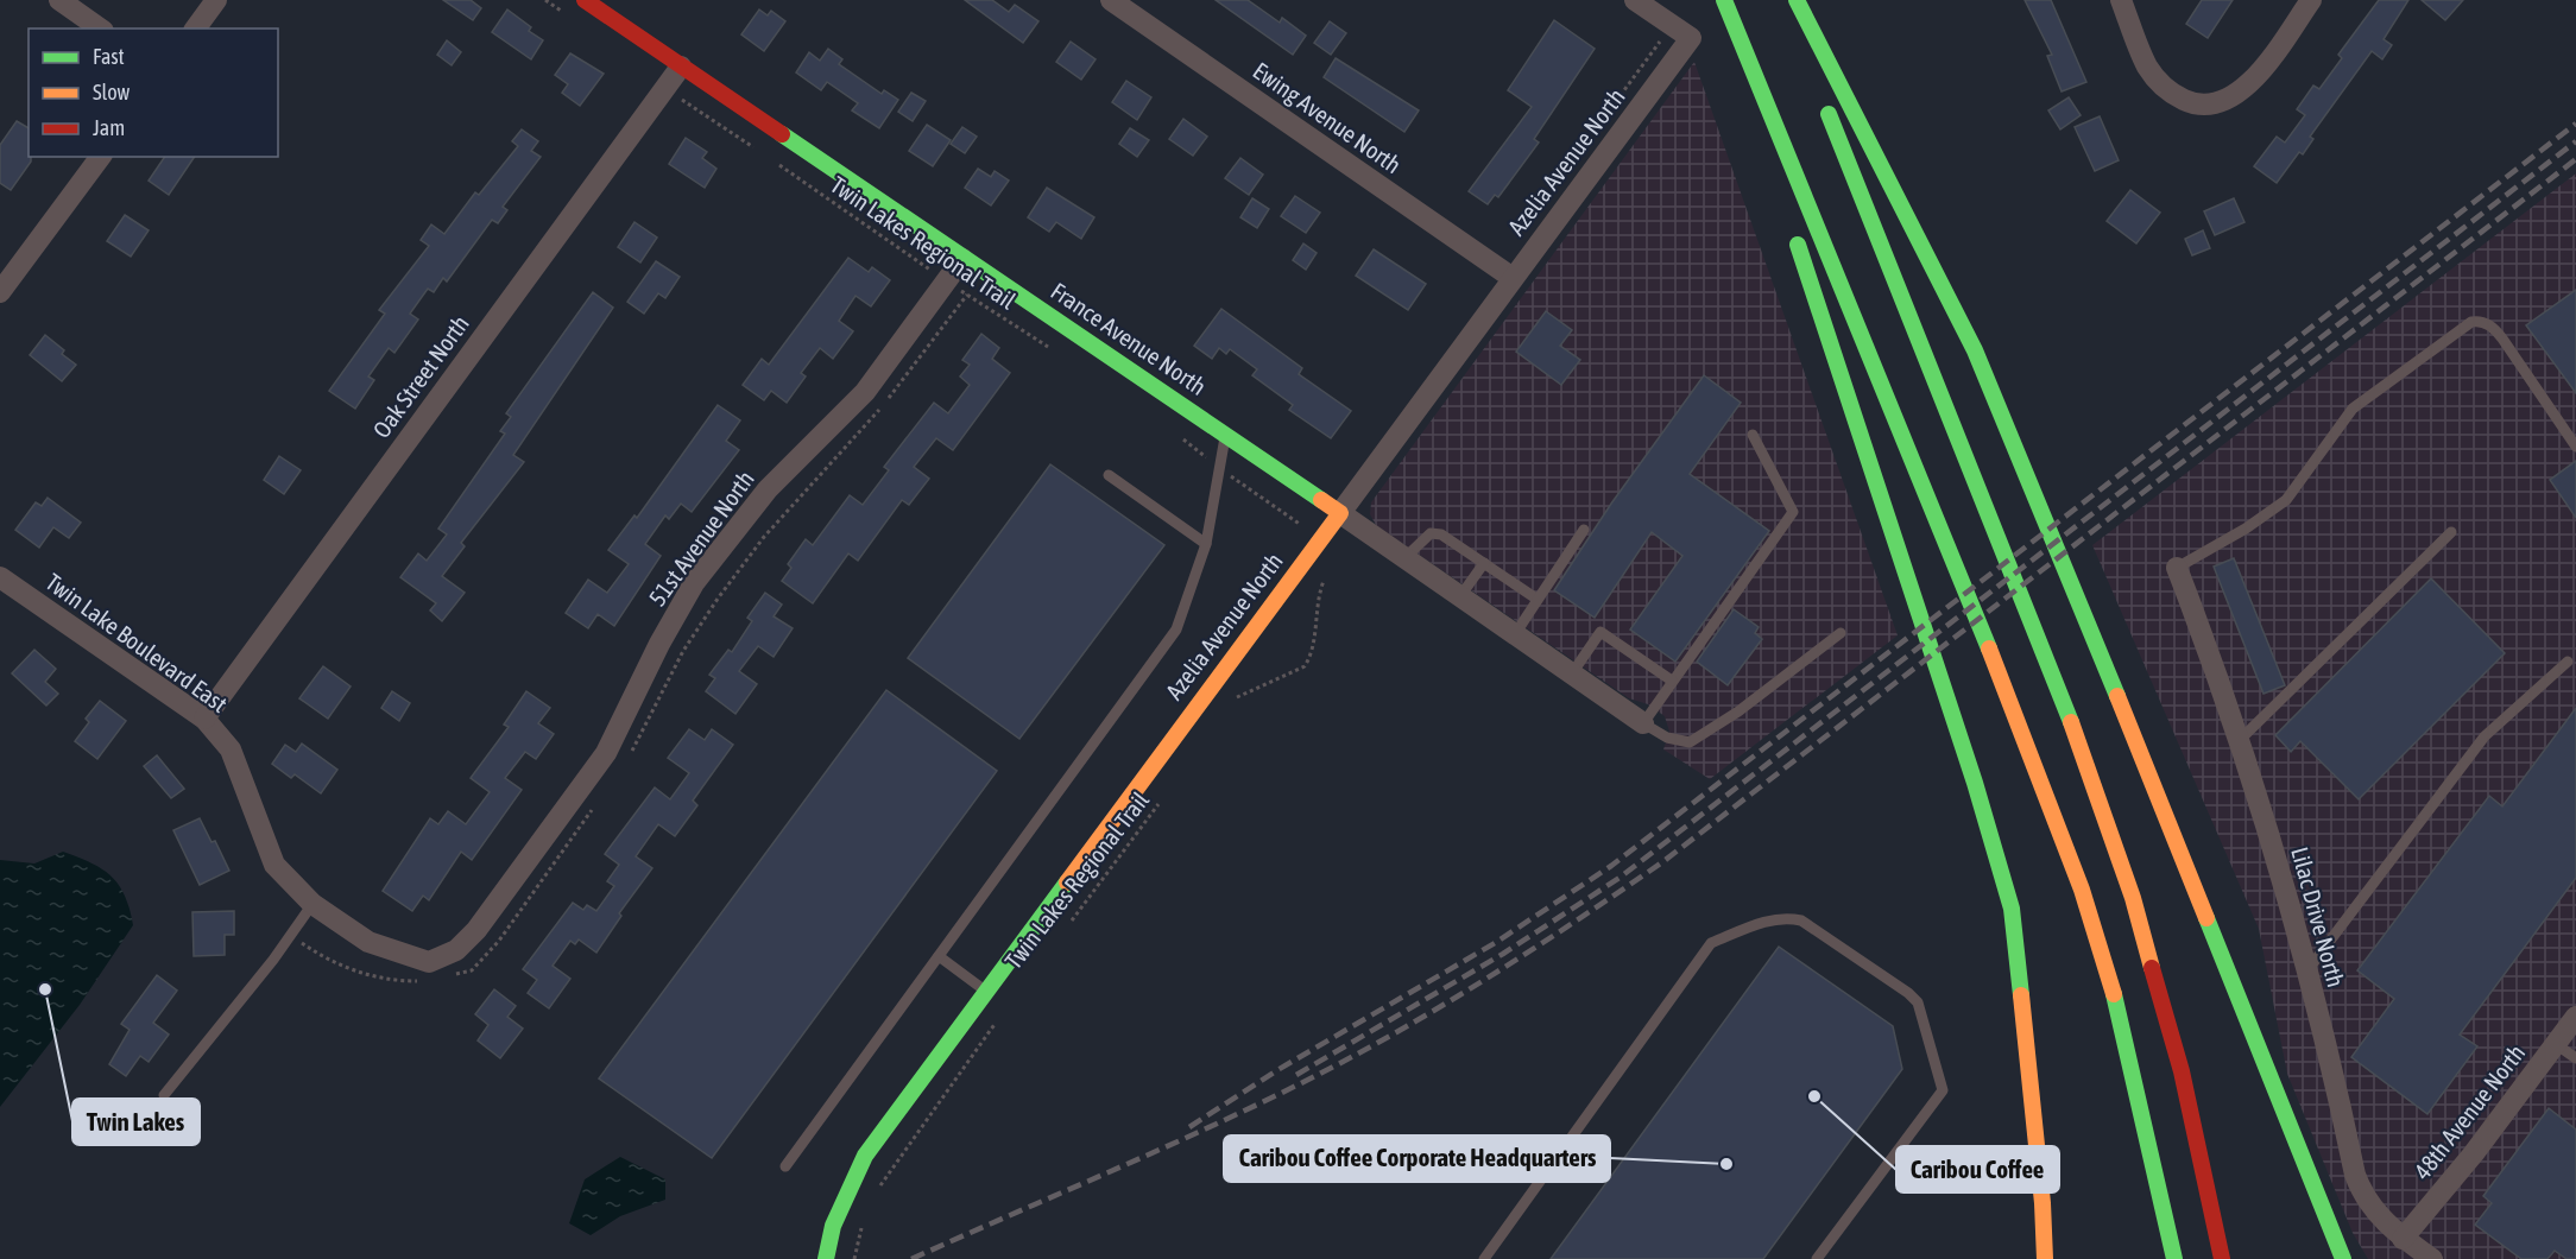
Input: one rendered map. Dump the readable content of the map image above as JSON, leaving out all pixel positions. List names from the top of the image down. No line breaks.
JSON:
{"streets":{"main road":["Azelia Avenue North","France Avenue North"],"street":["Ewing Avenue North","Oak Street North","51st Avenue North","Twin Lake Boulevard East","Lilac Drive North","48th Avenue North"],"path":["Twin Lakes Regional Trail"]},"crossings":[["Ewing Avenue North","Azelia Avenue North"],["Azelia Avenue North","France Avenue North"],["Twin Lakes Regional Trail","51st Avenue North"],["France Avenue North","Oak Street North"],["France Avenue North","51st Avenue North"],["Oak Street North","Twin Lake Boulevard East"],["51st Avenue North","Twin Lake Boulevard East"],["Lilac Drive North","48th Avenue North"]],"places":["Twin Lakes","Caribou Coffee","Caribou Coffee Corporate Headquarters"],"legend":["Fast","Slow","Jam"]}
